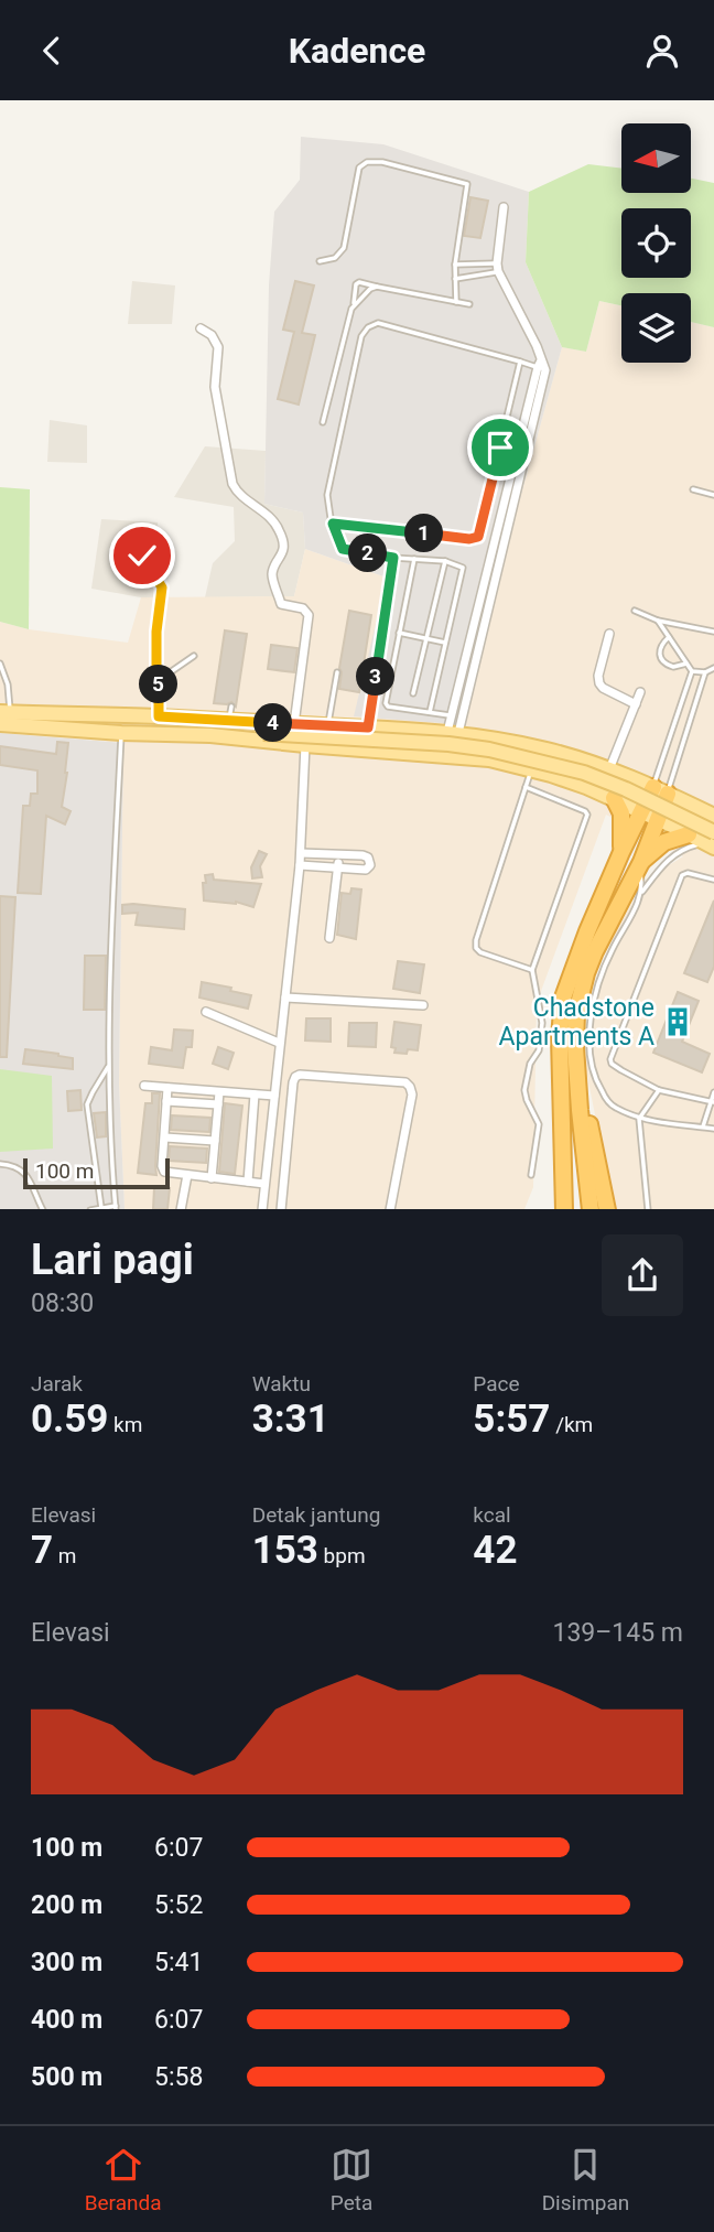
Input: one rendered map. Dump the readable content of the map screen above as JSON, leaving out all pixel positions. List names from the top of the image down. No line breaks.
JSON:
{"places":{"building":["Chadstone Apartments A"]},"scale_bar":"100 m","north":"left","page":{"header":"Kadence","pins":["1","2","3","5","4"],"scale":"100 m","heading":["Lari pagi","08:30"],"stats":[["Jarak","0.59 km"],["Waktu","3:31"],["Pace","5:57 /km"],["Elevasi","7 m"],["Detak jantung","153 bpm"],["kcal","42"]],"chart":["Elevasi","139–145 m"],"list":[{"name":"100 m","note":"6:07"},{"name":"200 m","note":"5:52"},{"name":"300 m","note":"5:41"},{"name":"400 m","note":"6:07"},{"name":"500 m","note":"5:58"}],"tabs":["Beranda","Peta","Disimpan"]}}
